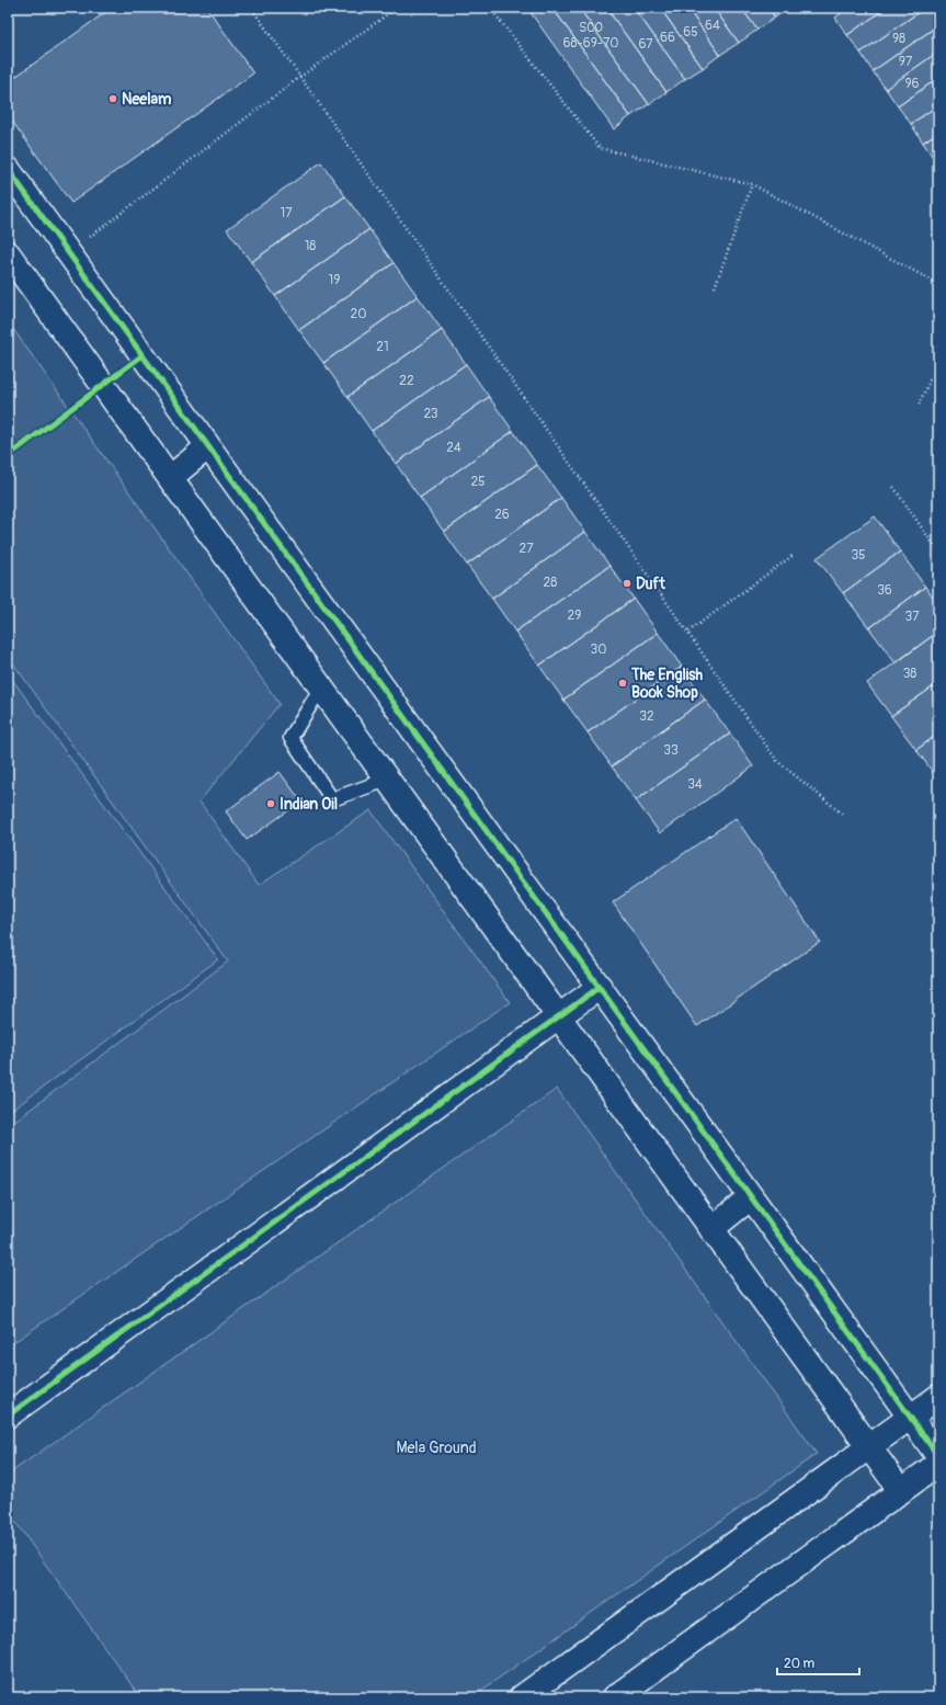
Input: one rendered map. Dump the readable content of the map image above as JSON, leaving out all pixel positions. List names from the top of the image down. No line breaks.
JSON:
{"parks":["Mela Ground"],"places":["Neelam","Duft","The English Book Shop","Indian Oil"],"house_numbers":["64","SCO 68-69-70","65","66","98","67","97","96","17","18","19","20","21","22","23","24","25","26","27","35","28","36","29","37","30","38","32","33","34"],"scale_bar":"20 m"}
